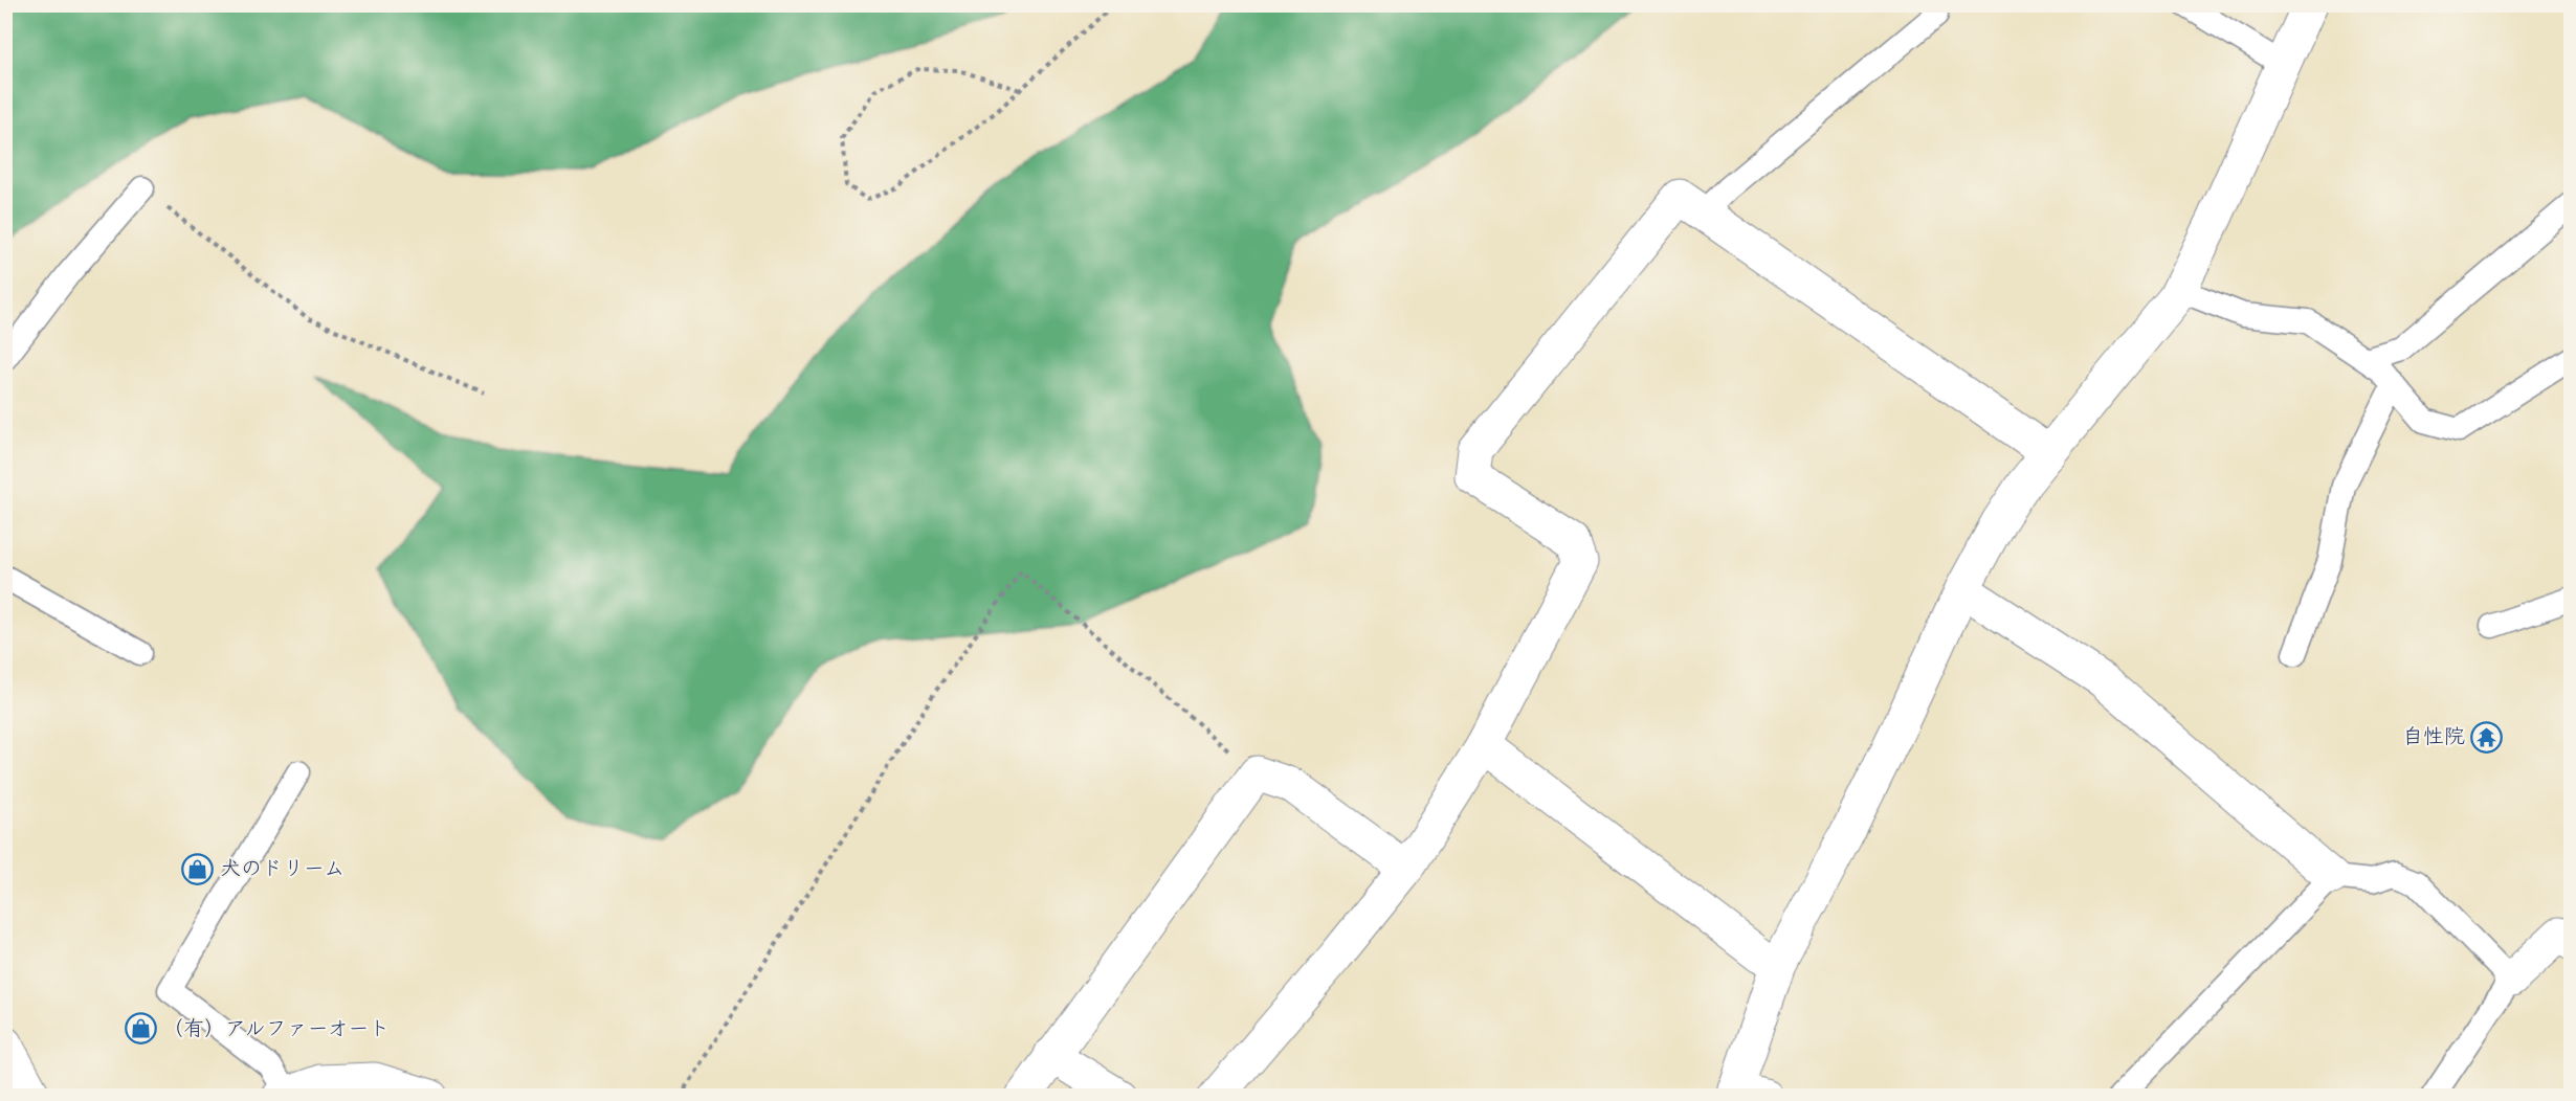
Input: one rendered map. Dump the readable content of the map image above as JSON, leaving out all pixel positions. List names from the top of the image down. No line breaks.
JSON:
{"places":{"temple":["自性院"],"shop":["犬のドリーム","（有）アルファーオート"]}}
